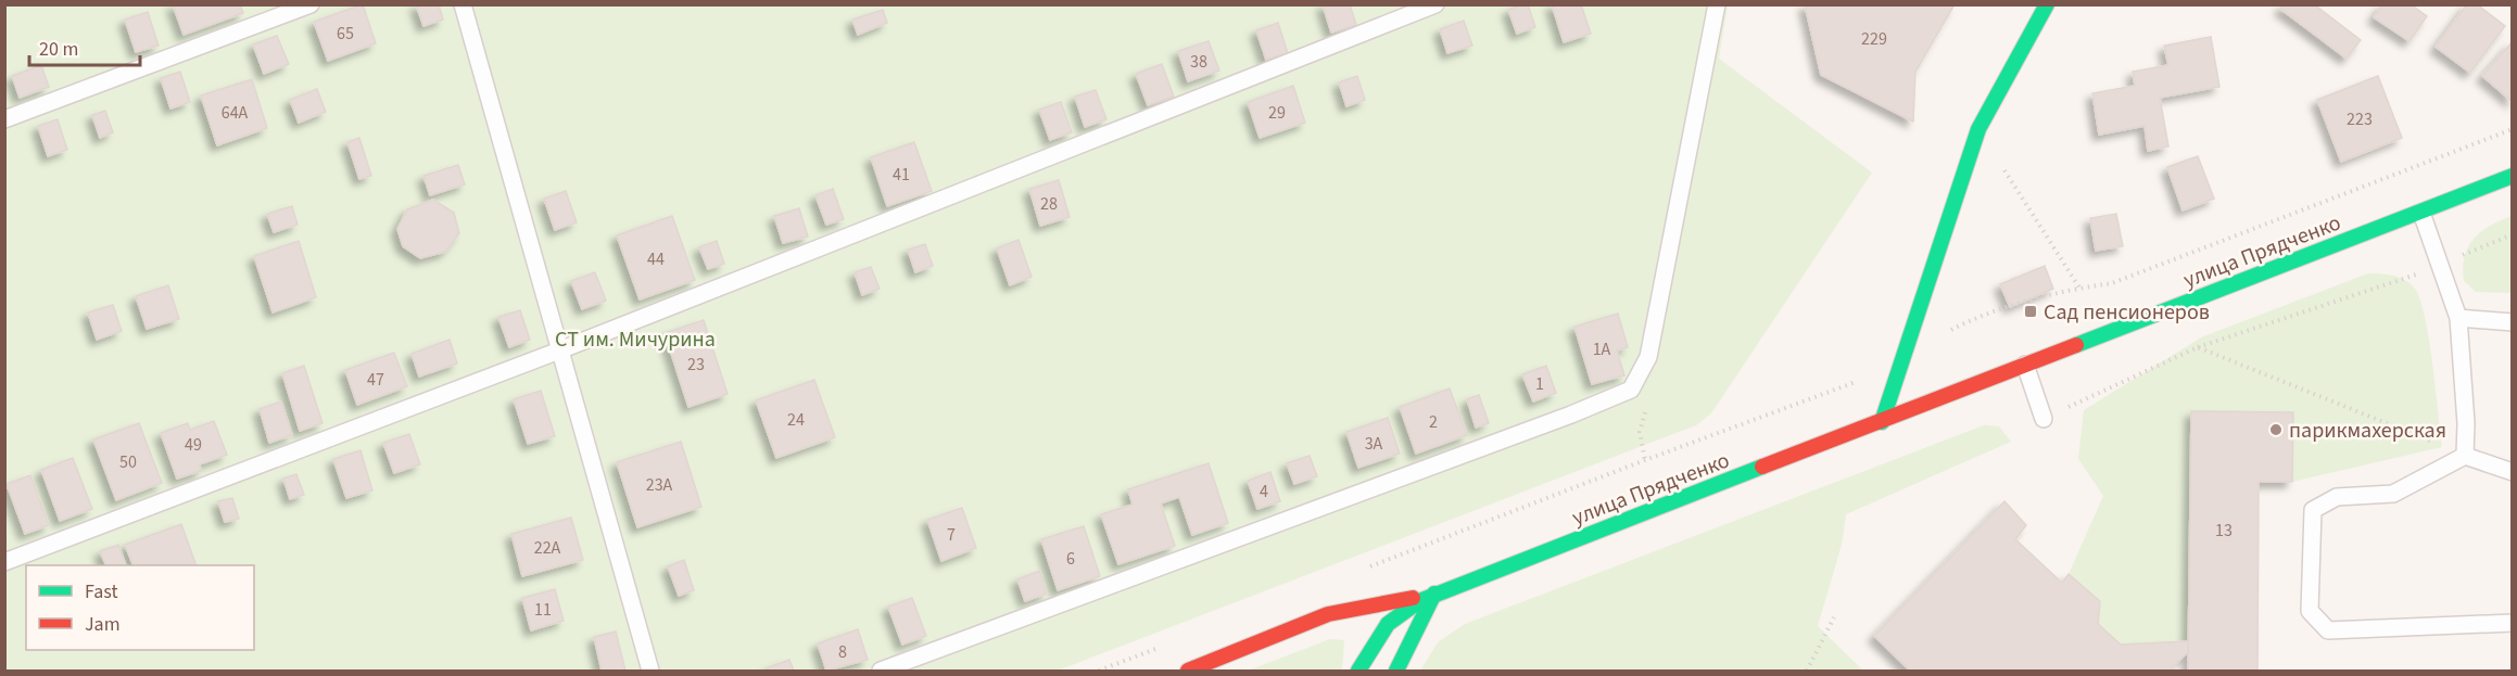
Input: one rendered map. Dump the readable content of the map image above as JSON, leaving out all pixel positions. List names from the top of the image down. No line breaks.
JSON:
{"streets":{"main road":["улица Прядченко"]},"parks":["СТ им. Мичурина"],"places":{"transit":["Сад пенсионеров"],"other":["парикмахерская"]},"house_numbers":["65","229","38","64А","29","223","41","28","44","1А","23","47","1","24","2","3А","49","50","23А","4","13","7","22А","6","11","8"],"legend":["Fast","Jam"],"scale_bar":"20 m"}
